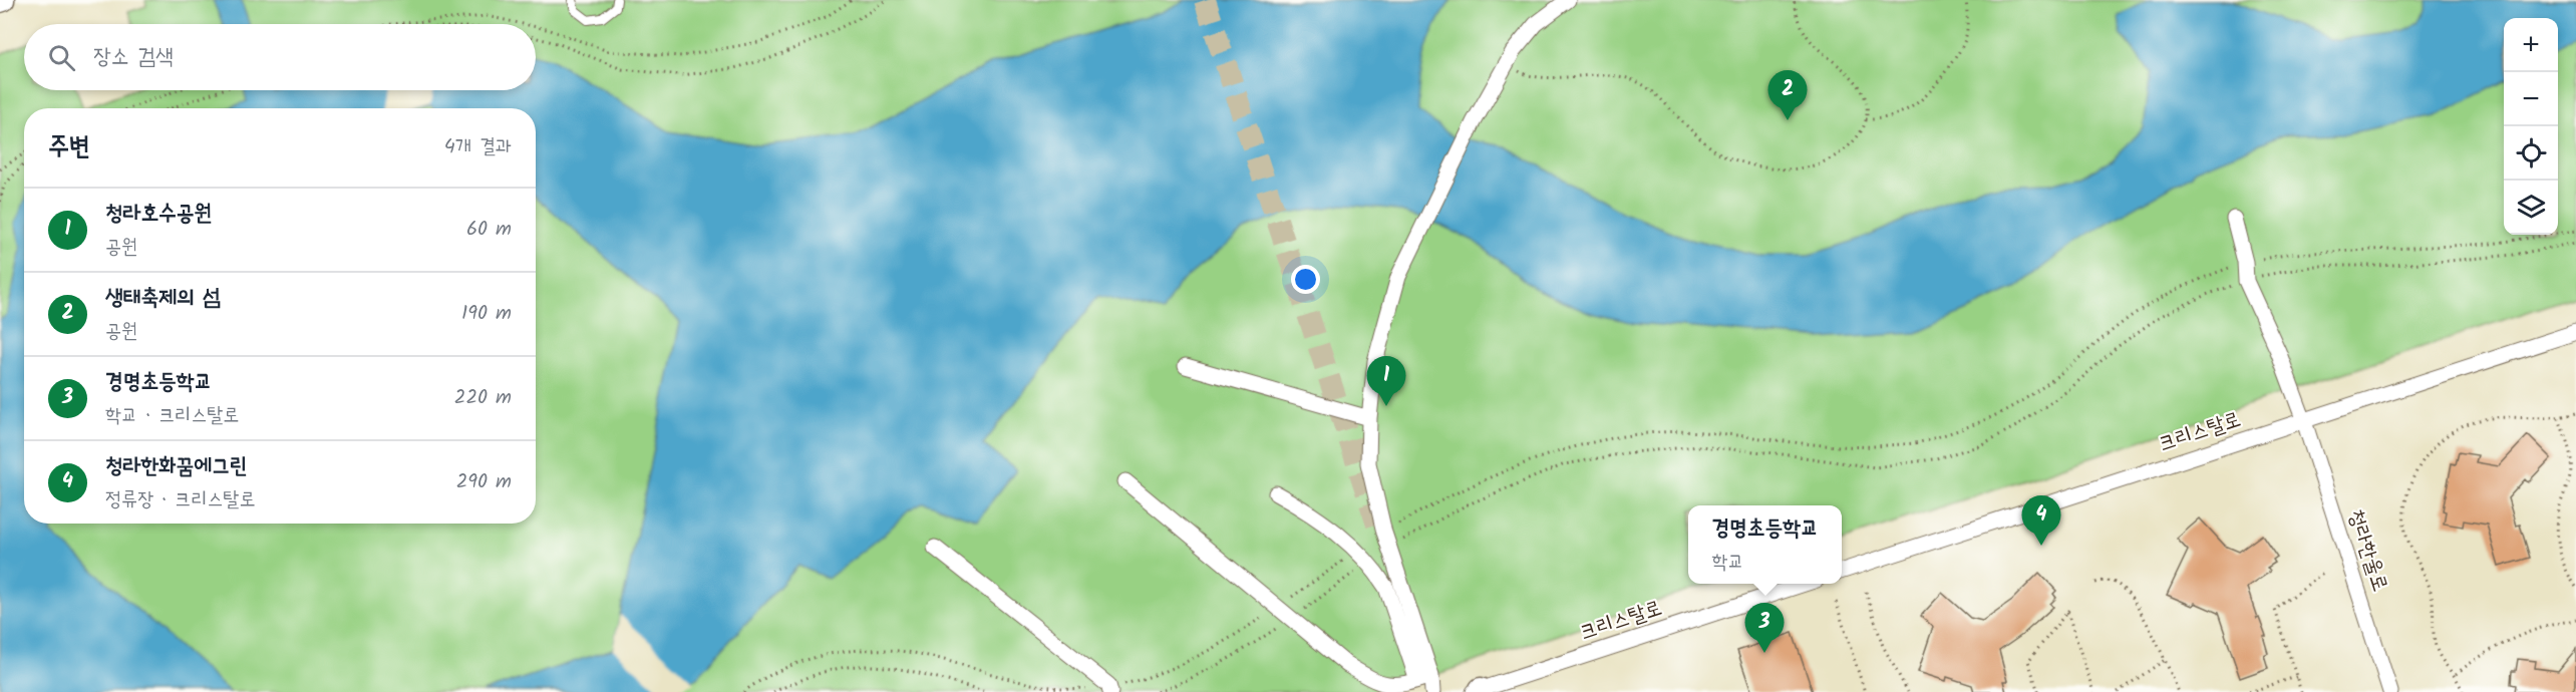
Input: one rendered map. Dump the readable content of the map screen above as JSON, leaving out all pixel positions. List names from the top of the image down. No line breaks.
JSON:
{"streets":{"street":["크리스탈로","청라한울로"]},"crossings":[["크리스탈로","청라한울로"]],"page":{"map_buttons":["+","−"],"search":"장소 검색","pins":["2","1","4","3"],"heading":["주변","4개 결과"],"list":[{"mark":"1","name":"청라호수공원","note":"공원","value":"60 m"},{"mark":"2","name":"생태축제의 섬","note":"공원","value":"190 m"},{"mark":"3","name":"경명초등학교","note":"학교 · 크리스탈로","value":"220 m"},{"mark":"4","name":"청라한화꿈에그린","note":"정류장 · 크리스탈로","value":"290 m"}],"popup":["경명초등학교","학교"]}}
